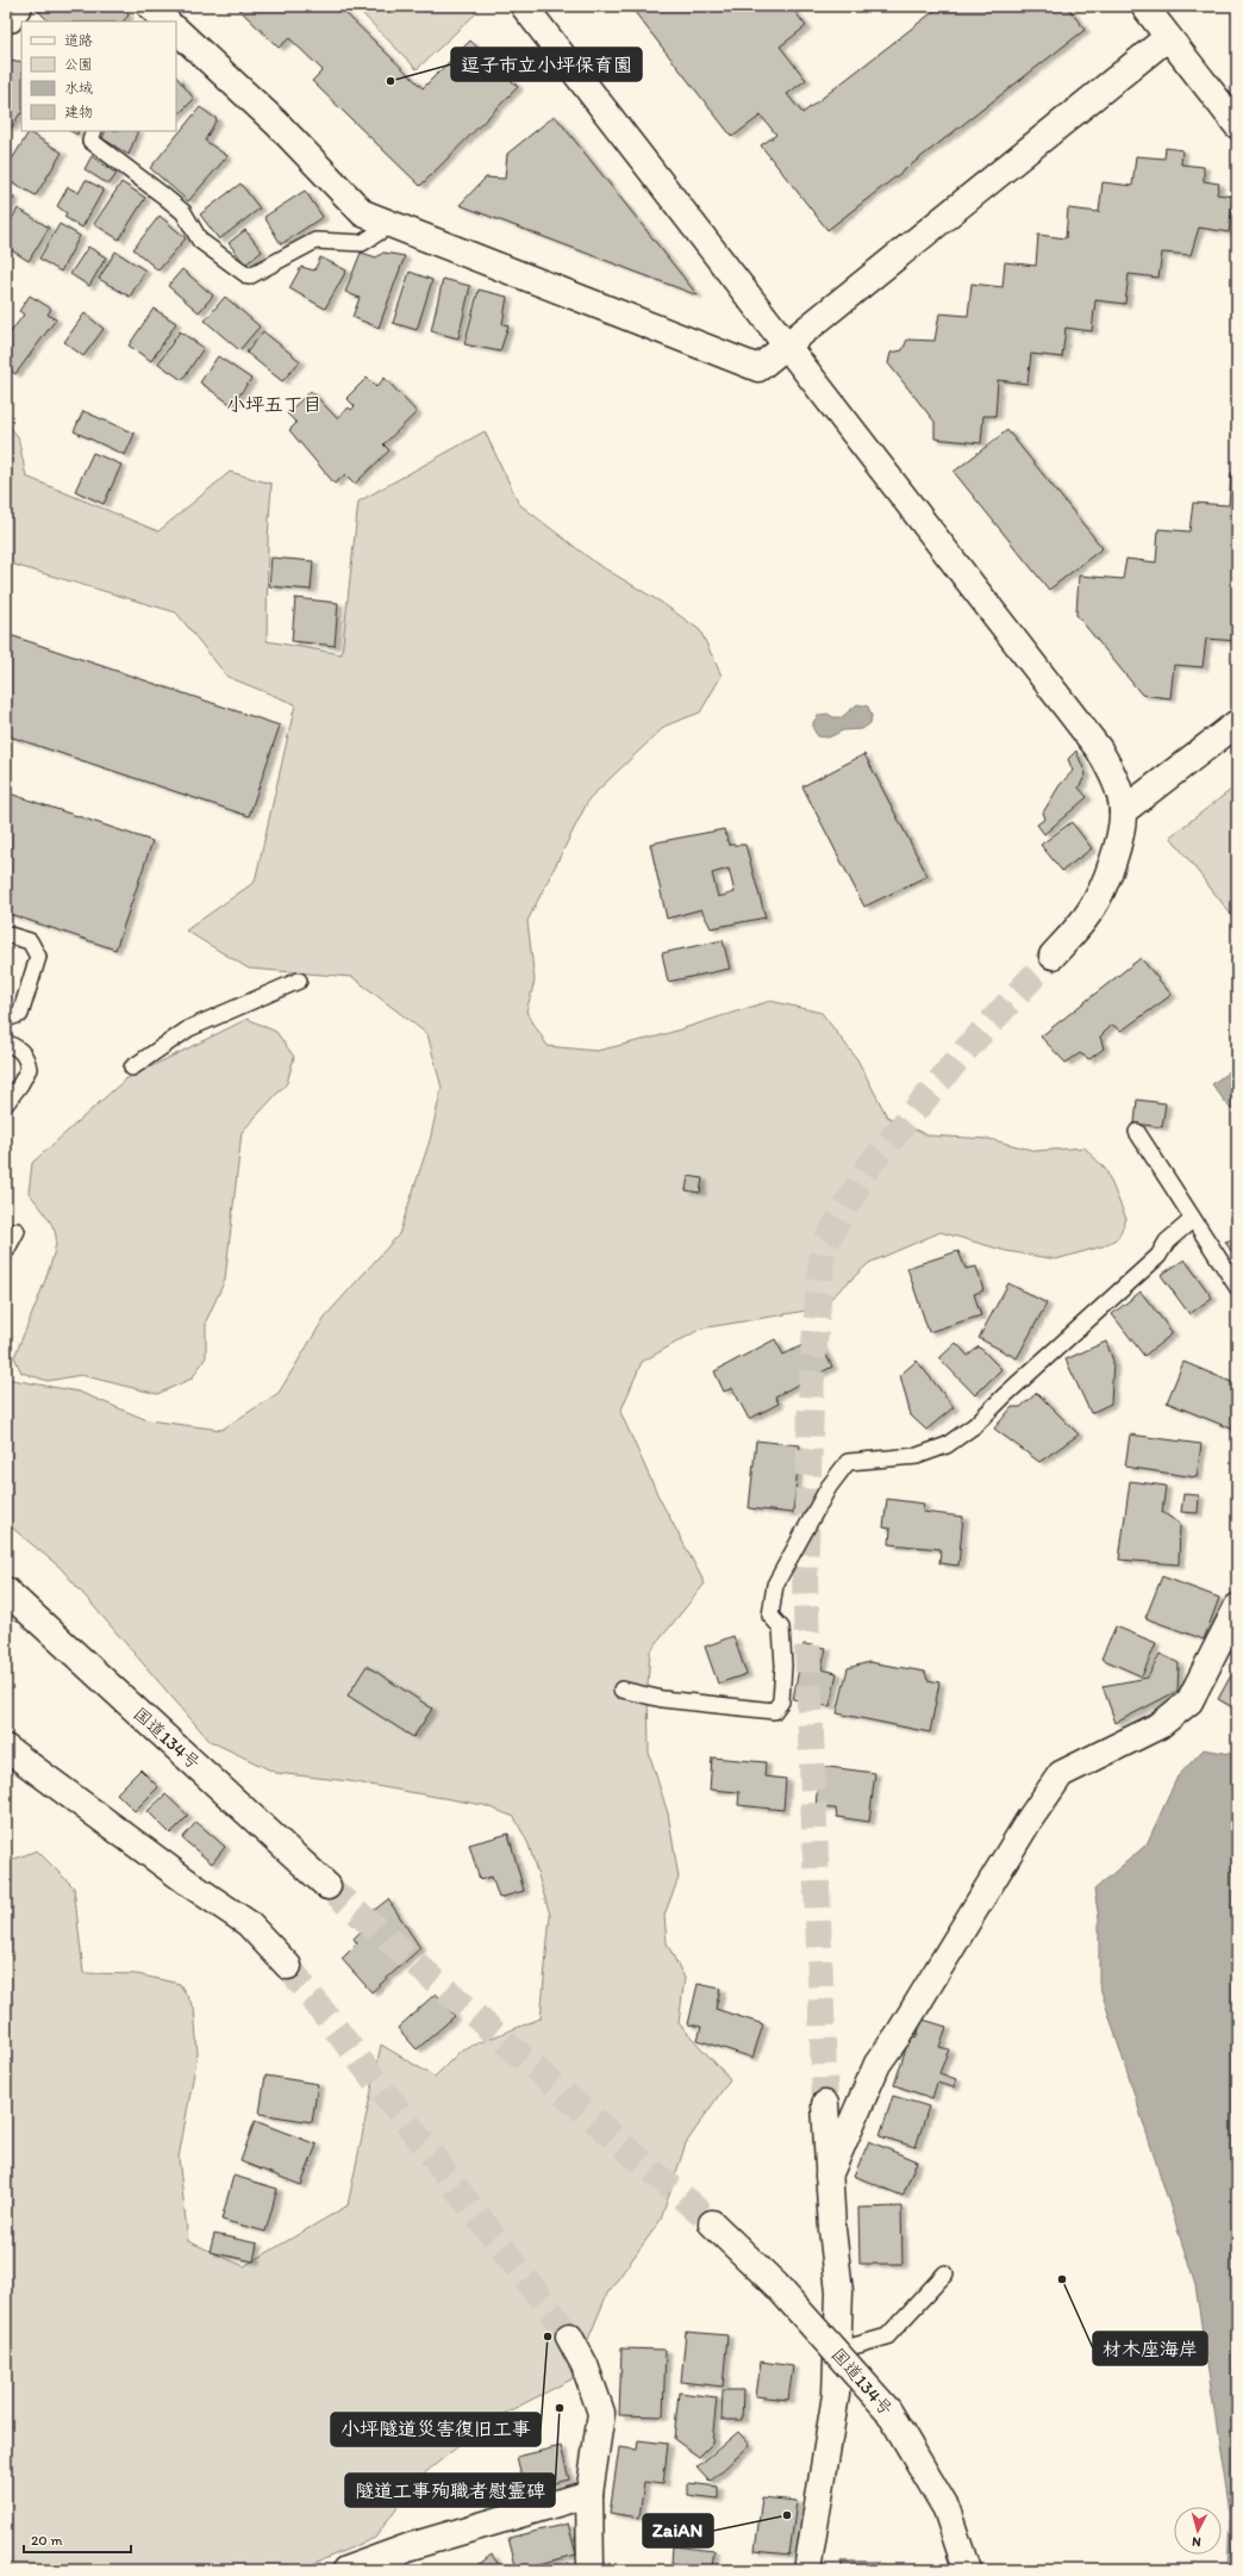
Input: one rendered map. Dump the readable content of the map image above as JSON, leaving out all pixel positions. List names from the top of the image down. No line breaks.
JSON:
{"streets":{"main road":["国道134号"]},"districts":["小坪五丁目"],"places":["逗子市立小坪保育園","材木座海岸","小坪隧道災害復旧工事","隧道工事殉職者慰霊碑","ZaiAN"],"legend":["道路","公園","水域","建物"],"scale_bar":"20 m","north":"bottom"}
